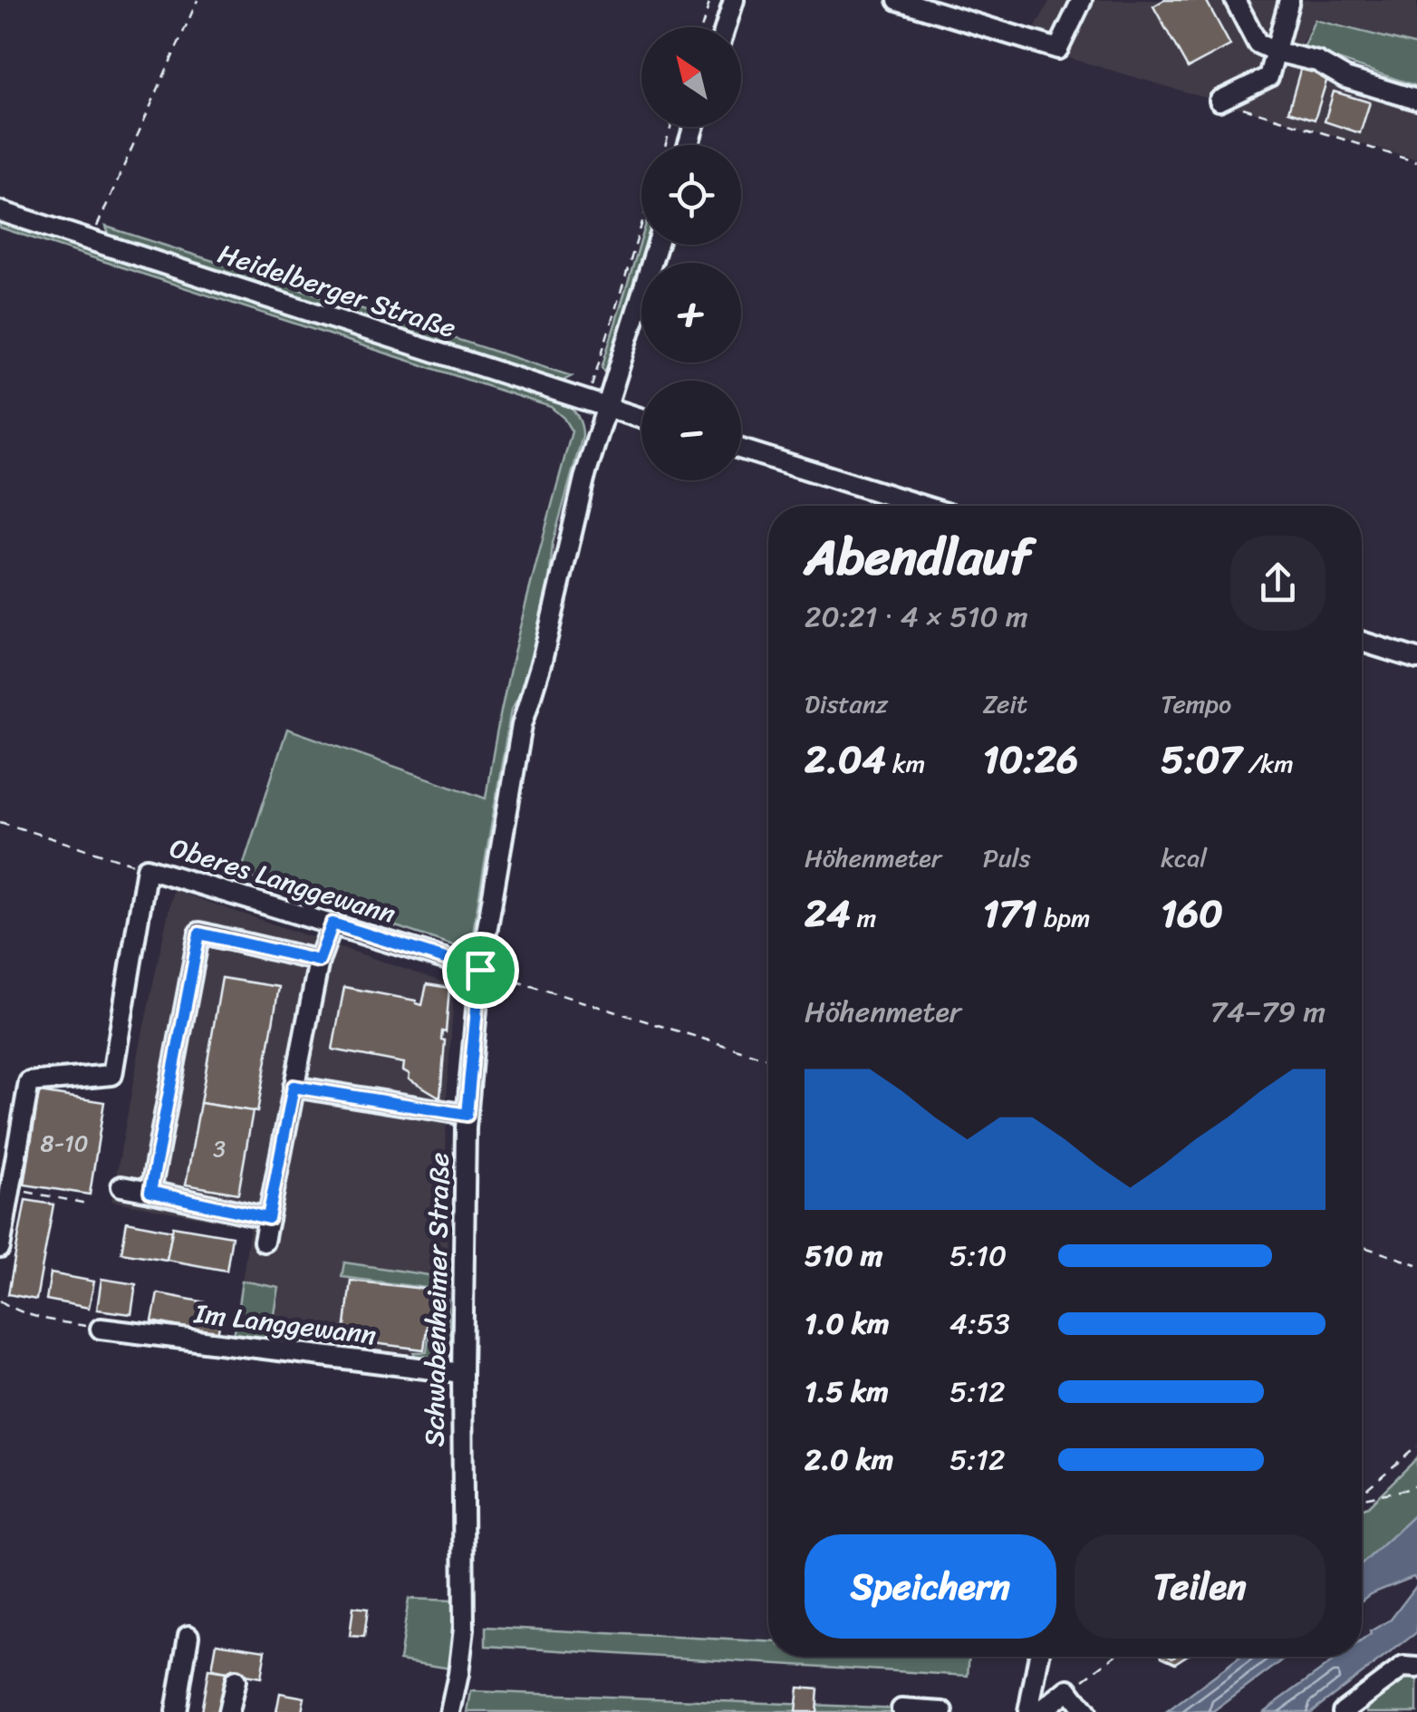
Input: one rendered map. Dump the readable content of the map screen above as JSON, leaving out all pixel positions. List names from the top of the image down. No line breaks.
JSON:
{"streets":{"street":["Heidelberger Straße","Oberes Langgewann","Schwabenheimer Straße","Im Langgewann"]},"crossings":[["Heidelberger Straße","Schwabenheimer Straße"],["Oberes Langgewann","Schwabenheimer Straße"],["Schwabenheimer Straße","Im Langgewann"]],"house_numbers":["8-10","3"],"north":"top left","page":{"map_buttons":["+","−"],"heading":["Abendlauf","20:21 · 4 × 510 m"],"stats":[["Distanz","2.04 km"],["Zeit","10:26"],["Tempo","5:07 /km"],["Höhenmeter","24 m"],["Puls","171 bpm"],["kcal","160"]],"chart":["Höhenmeter","74–79 m"],"list":[{"name":"510 m","note":"5:10"},{"name":"1.0 km","note":"4:53"},{"name":"1.5 km","note":"5:12"},{"name":"2.0 km","note":"5:12"}],"buttons":["Speichern","Teilen"]}}
